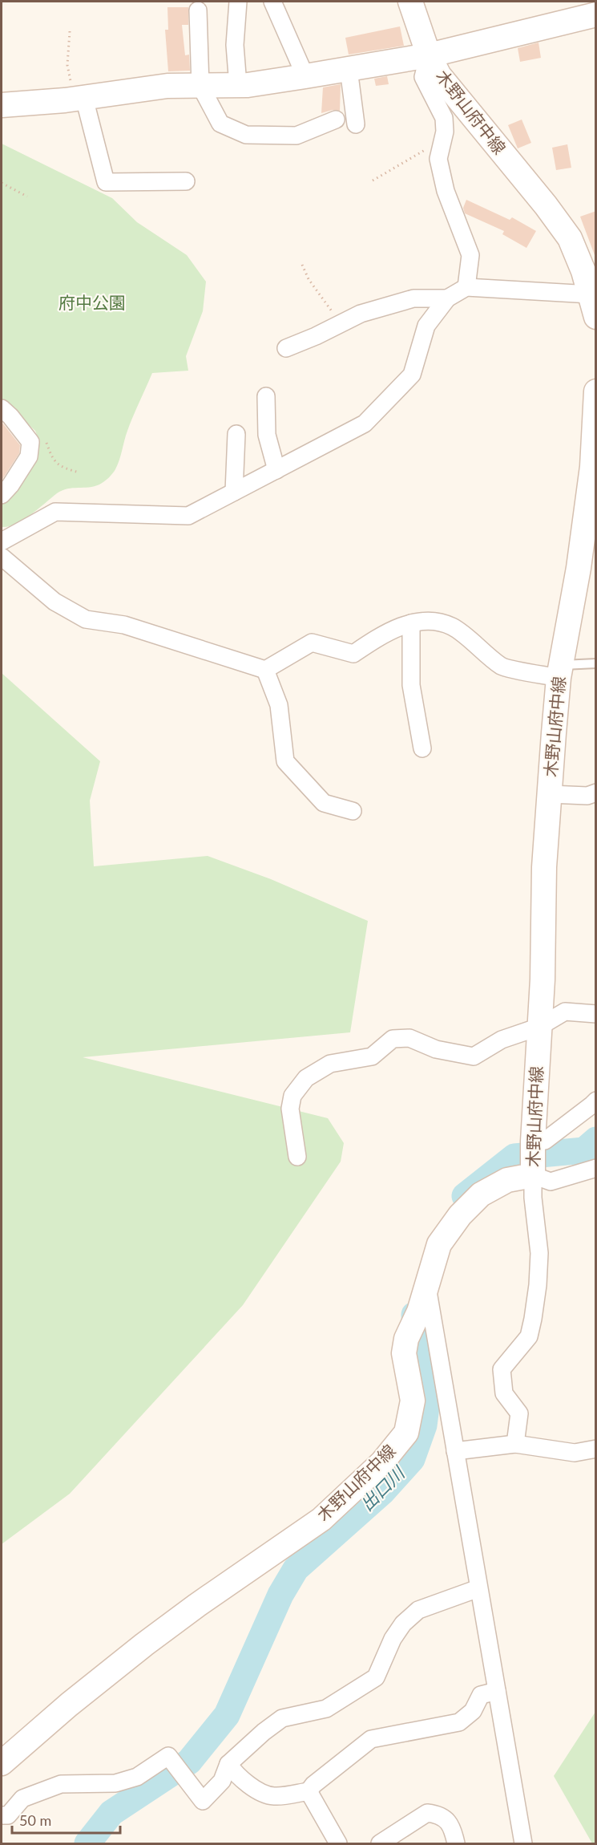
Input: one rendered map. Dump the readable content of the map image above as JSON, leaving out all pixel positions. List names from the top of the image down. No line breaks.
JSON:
{"streets":{"main road":["木野山府中線"]},"water":["出口川"],"parks":["府中公園"],"scale_bar":"50 m"}
